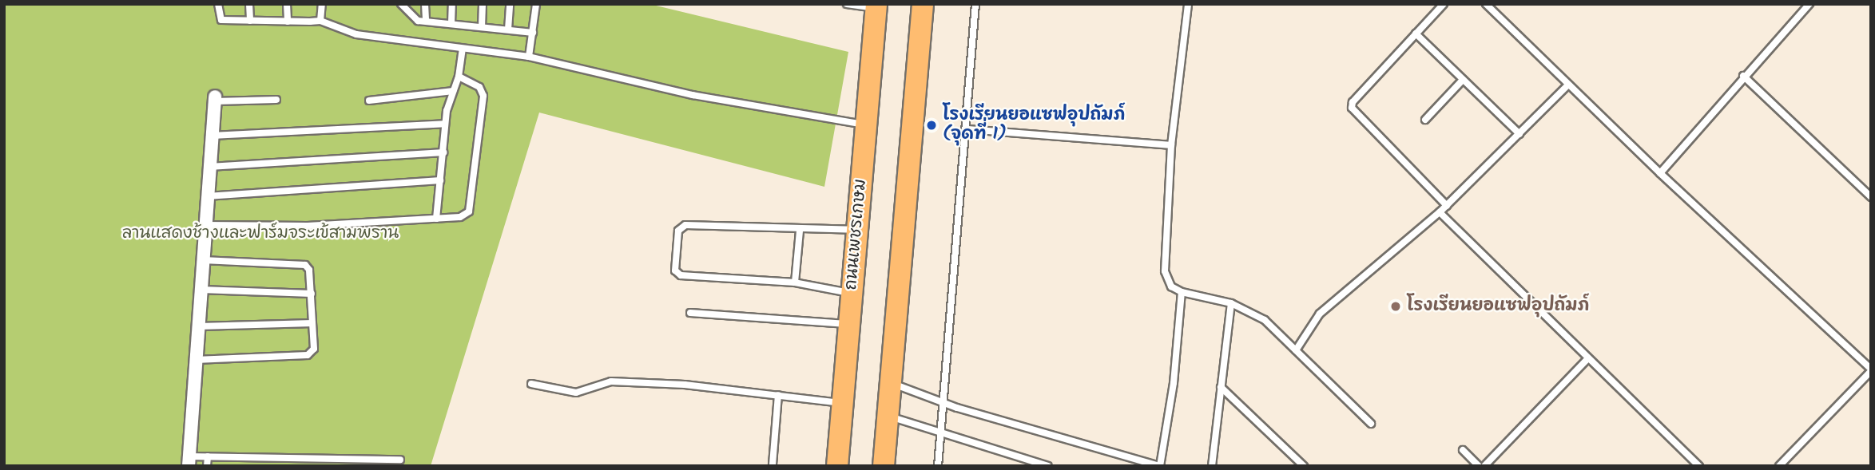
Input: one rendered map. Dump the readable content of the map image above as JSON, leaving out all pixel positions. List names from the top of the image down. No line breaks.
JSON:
{"streets":{"main road":["ถนนเพชรเกษม"]},"parks":["ลานแสดงช้างและฟาร์มจระเข้สามพราน"],"places":["โรงเรียนยอแซฟอุปถัมภ์ (จุดที่ 1)","โรงเรียนยอแซฟอุปถัมภ์"]}
